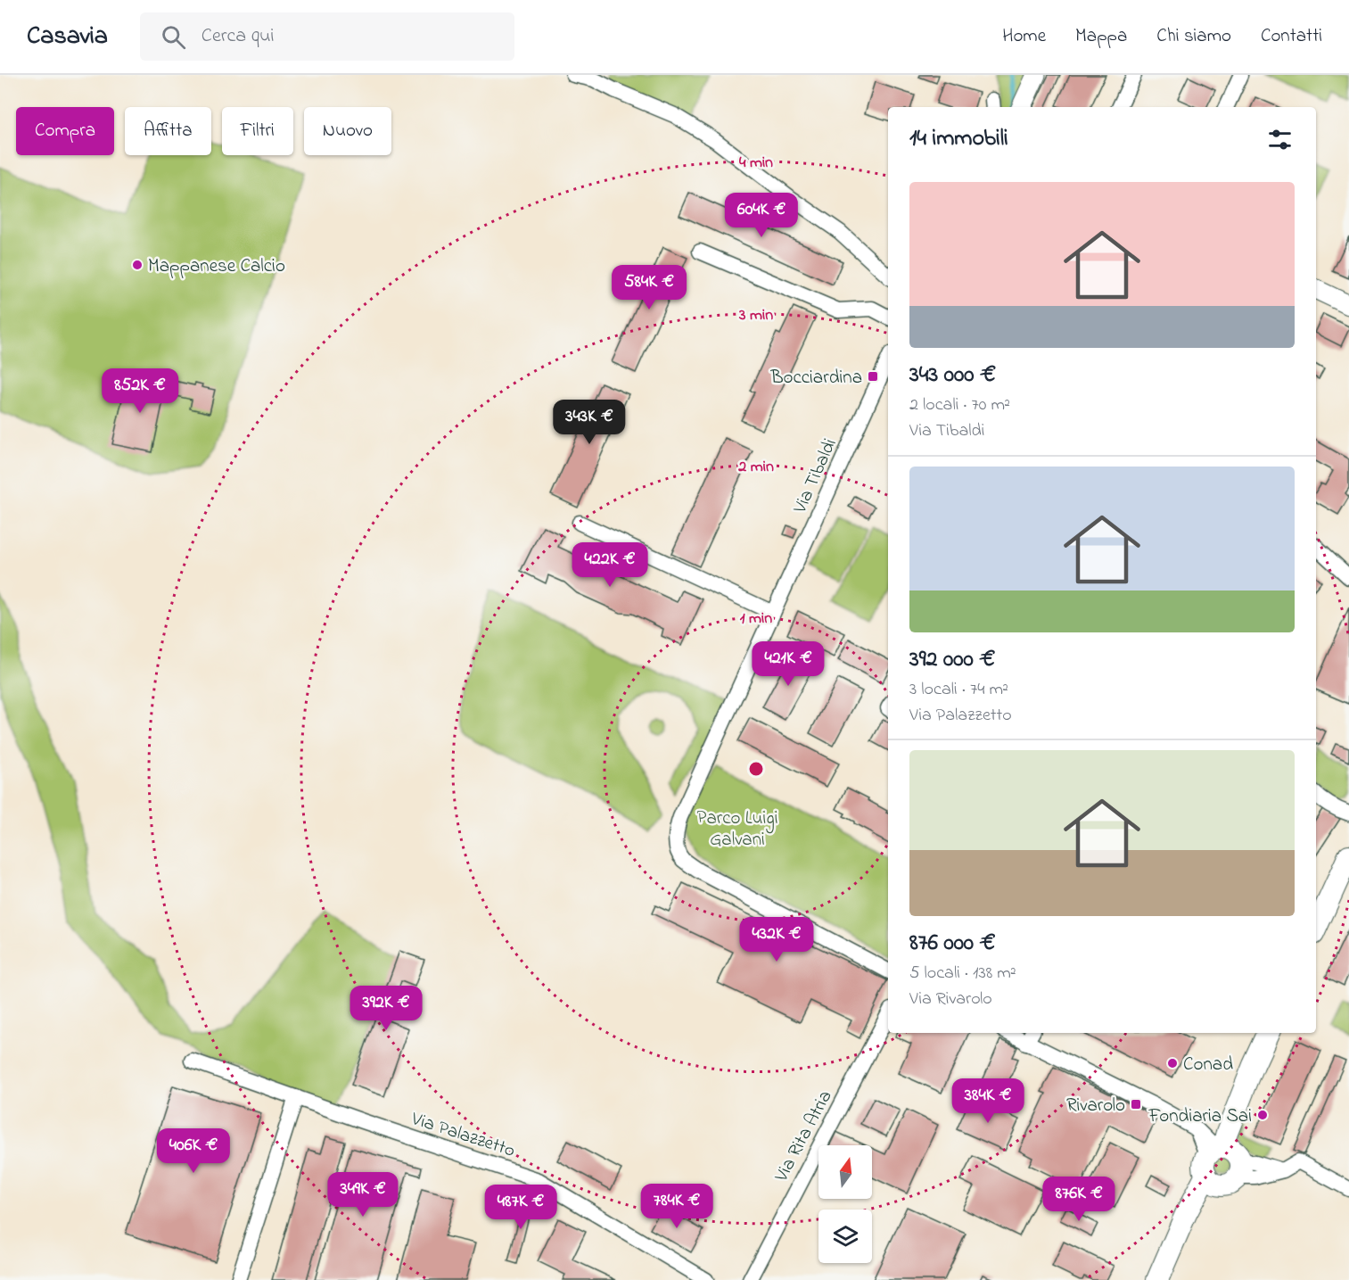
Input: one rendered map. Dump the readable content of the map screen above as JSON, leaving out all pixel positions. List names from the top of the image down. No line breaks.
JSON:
{"streets":{"street":["Via Tibaldi","Via Palazzetto","Via Rita Atria"]},"parks":["Parco Luigi Galvani"],"places":{"other":["Mappanese Calcio","Conad","Fondiaria Sai"],"transit":["Bocciardina","Rivarolo"]},"north":"top","page":{"header":"Casavia","search":"Cerca qui","nav":["Home","Mappa","Chi siamo","Contatti"],"chip":["Compra","Affitta","Filtri","Nuovo"],"heading":"14 immobili","list":[{"name":"343 000 €","note":"2 locali · 70 m² · Via Tibaldi"},{"name":"392 000 €","note":"3 locali · 74 m² · Via Palazzetto"},{"name":"876 000 €","note":"5 locali · 138 m² · Via Rivarolo"}],"price":["604K €","584K €","852K €","343K €","422K €","421K €","432K €","392K €","384K €","406K €","349K €","876K €","784K €","487K €"]},"rings":["4 min","3 min","2 min","1 min"]}
